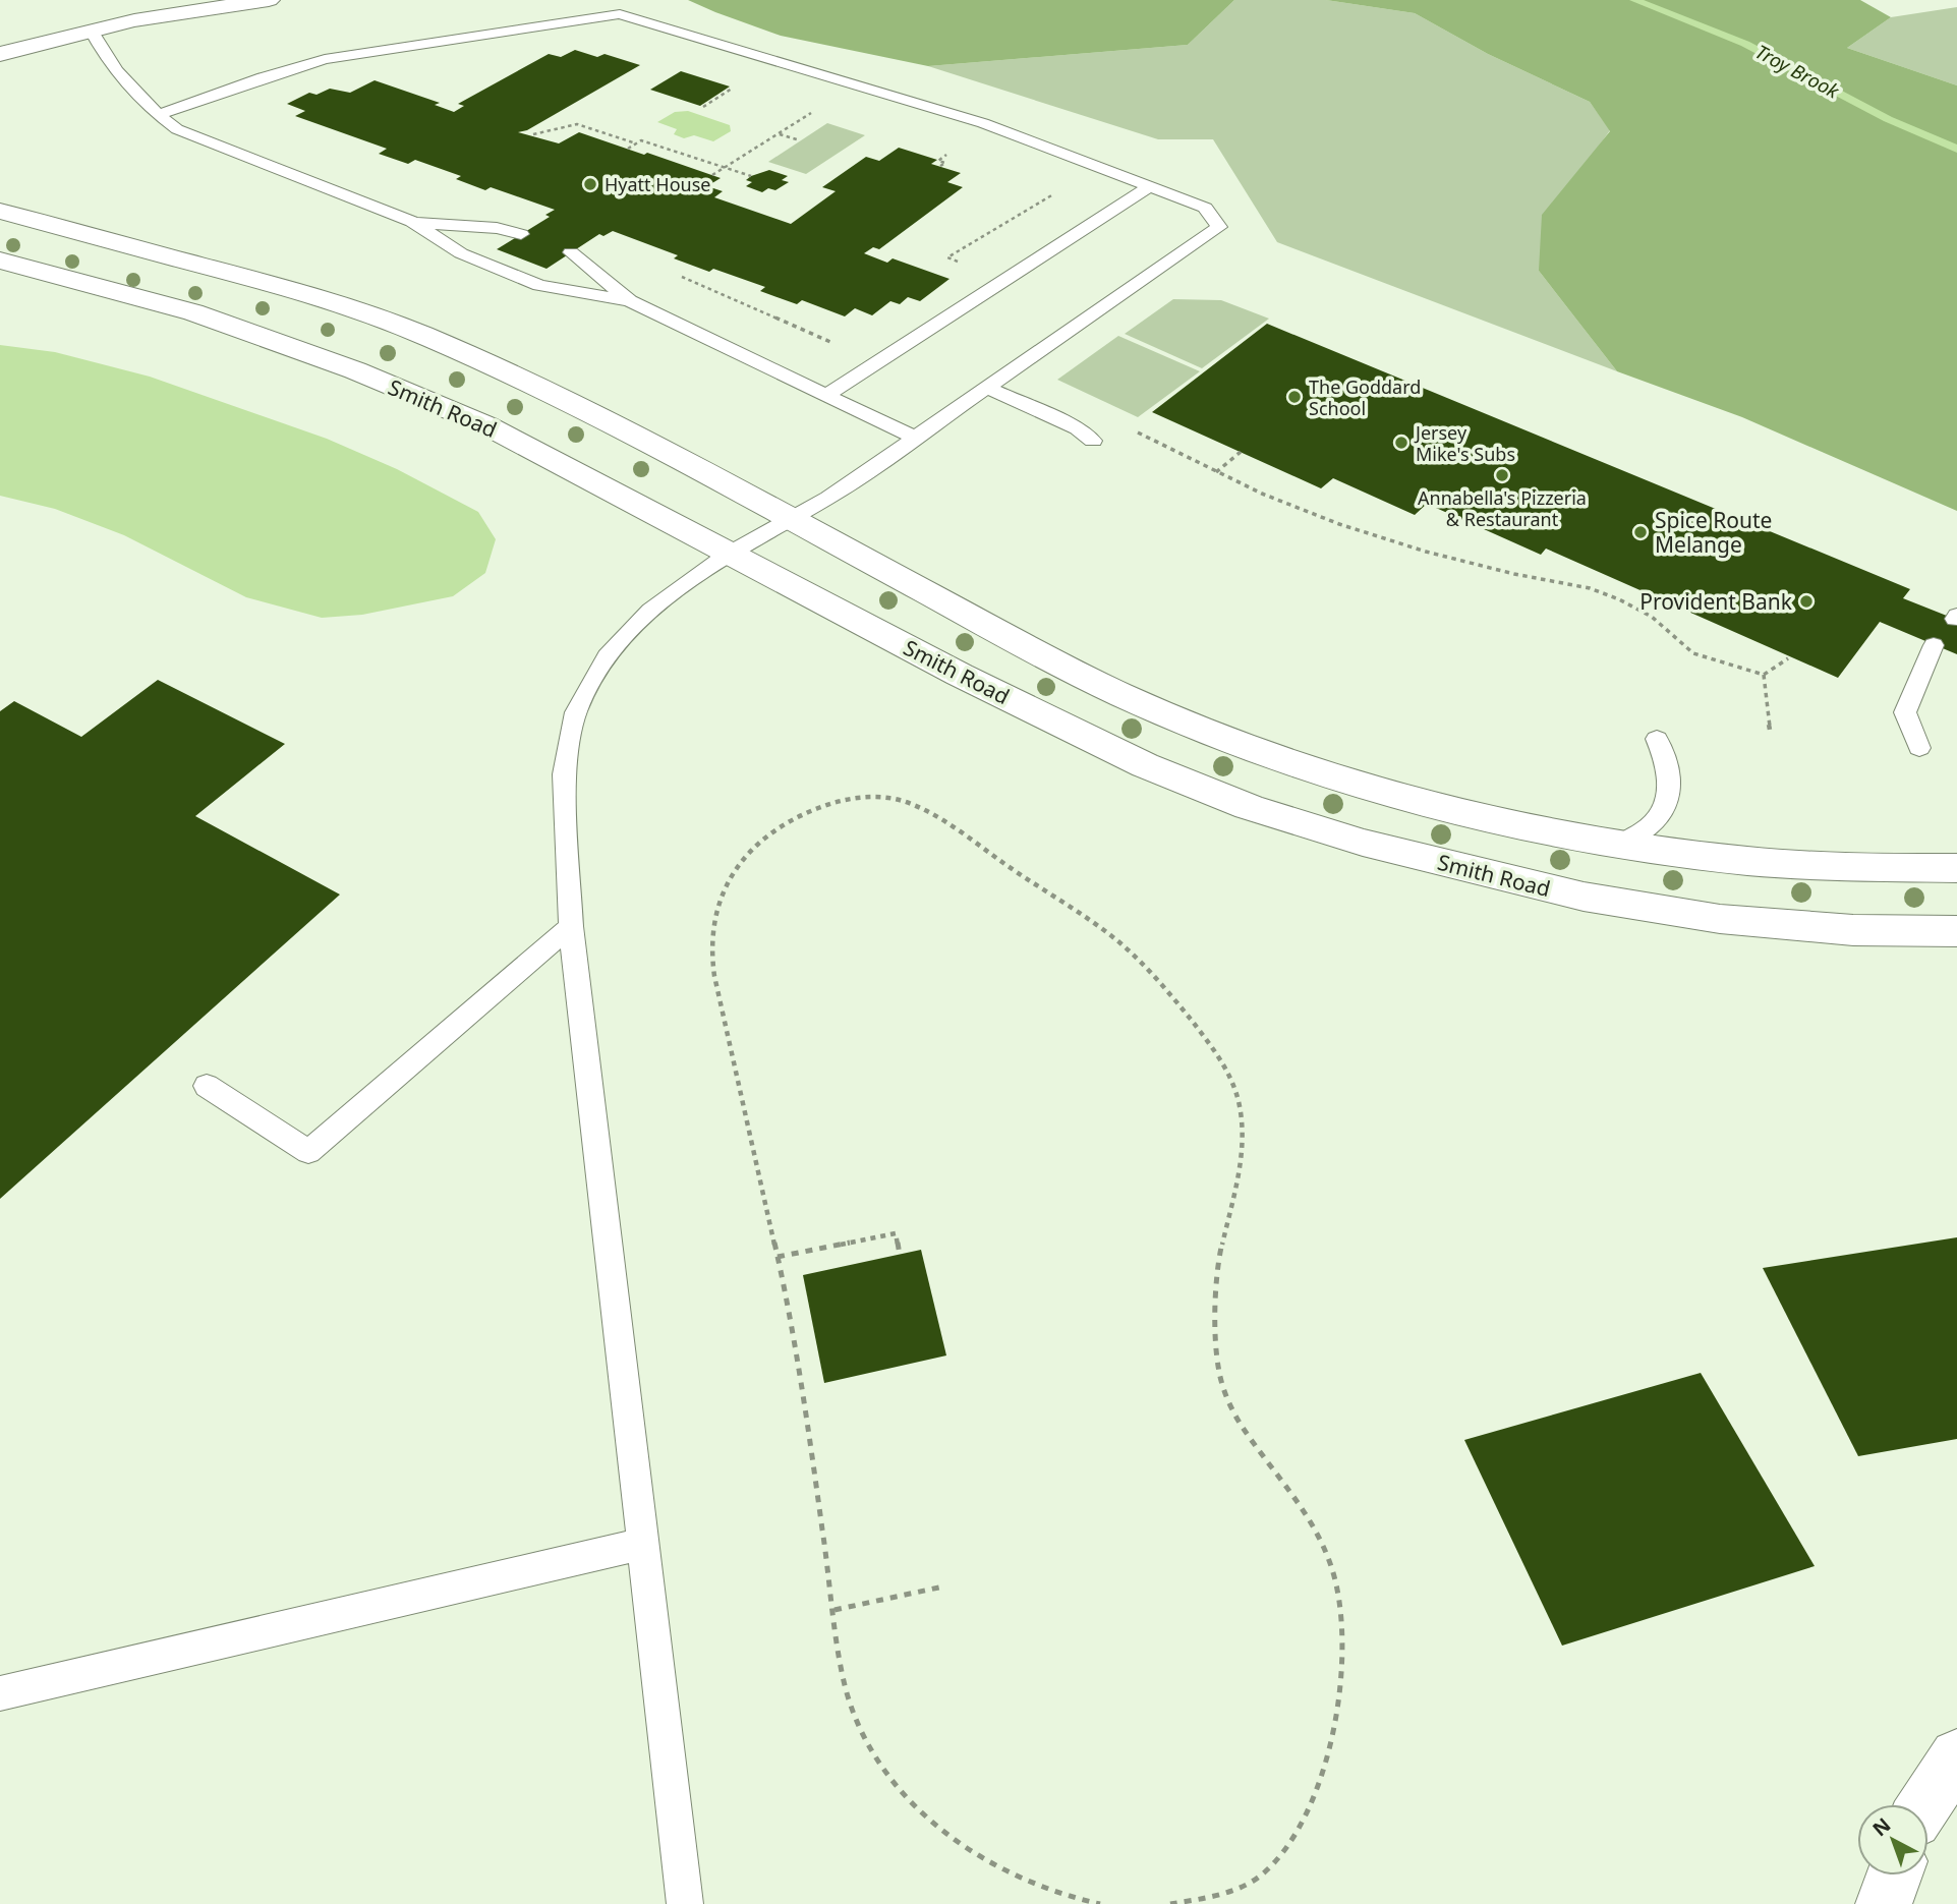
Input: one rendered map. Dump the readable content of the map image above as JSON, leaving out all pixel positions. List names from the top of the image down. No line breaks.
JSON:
{"streets":{"street":["Smith Road"]},"water":["Troy Brook"],"places":["Hyatt House","The Goddard School","Jersey Mike's Subs","Annabella's Pizzeria & Restaurant","Spice Route Melange","Provident Bank"],"north":"top left"}
